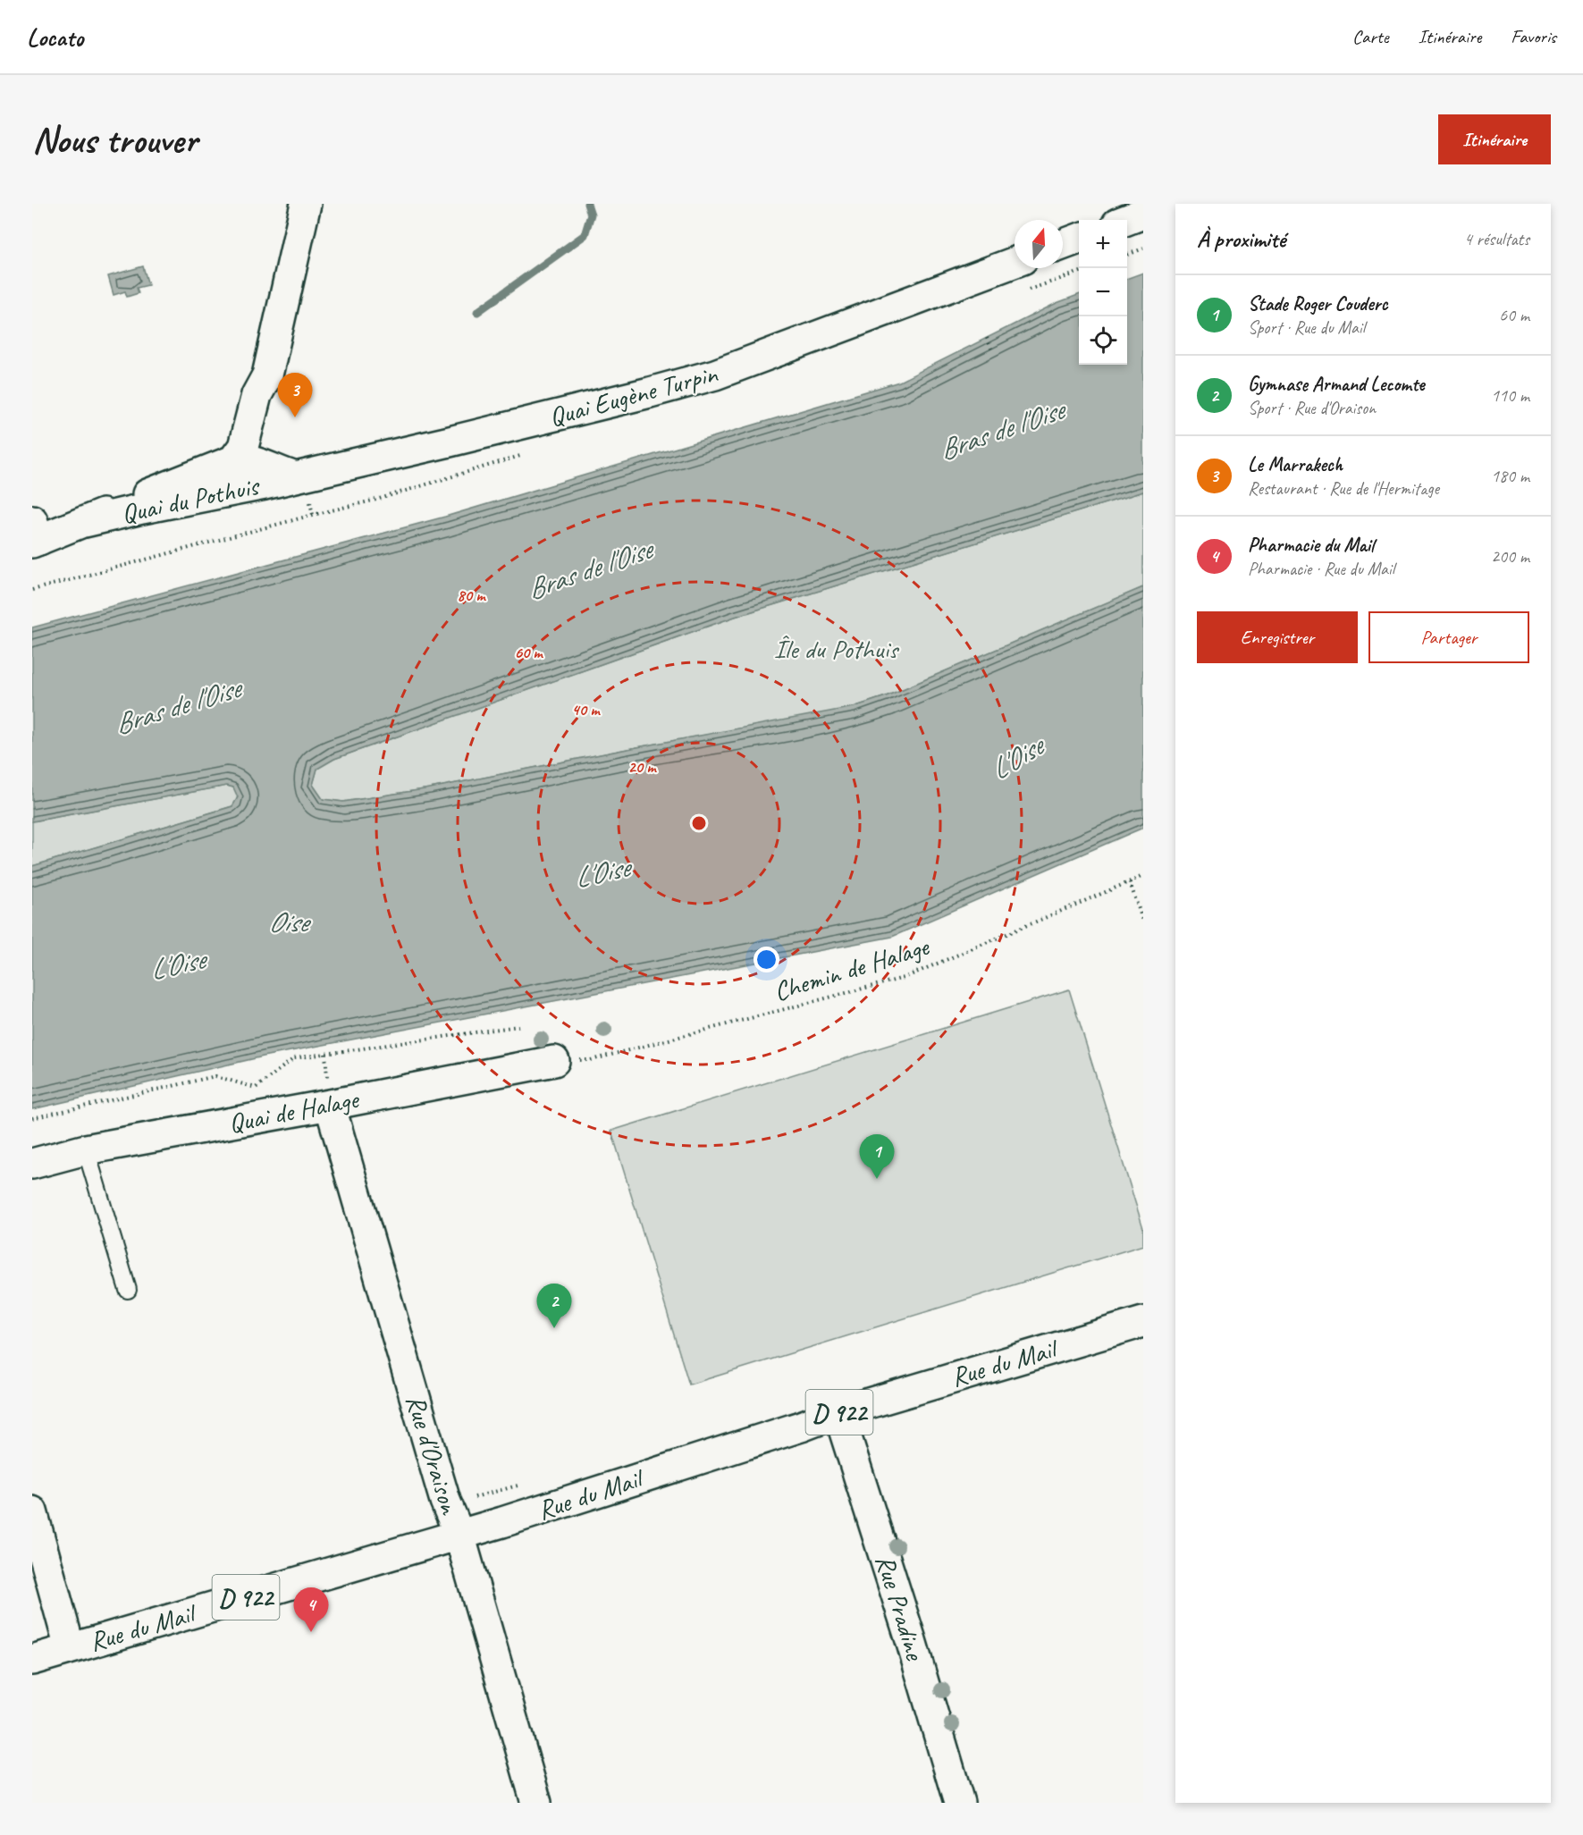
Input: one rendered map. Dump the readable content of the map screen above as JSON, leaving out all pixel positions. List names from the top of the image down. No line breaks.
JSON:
{"streets":{"main road":["Quai Eugène Turpin","Quai du Pothuis","Quai de Halage","Rue du Mail","D 922","Rue d'Oraison","Rue Pradine"],"path":["Chemin de Halage"]},"crossings":[["Quai Eugène Turpin","Quai du Pothuis"],["Quai de Halage","Rue d'Oraison"],["Rue du Mail","Rue d'Oraison"],["Rue du Mail","Rue Pradine"]],"water":["Bras de l'Oise","L'Oise","Oise"],"parks":["Île du Pothuis"],"north":"top","page":{"header":"Locato","nav":["Carte","Itinéraire","Favoris"],"buttons":["Itinéraire",["Enregistrer","Partager"]],"title":"Nous trouver","heading":["À proximité","4 résultats"],"map_buttons":["+","−"],"list":[{"mark":"1","name":"Stade Roger Couderc","note":"Sport · Rue du Mail","value":"60 m"},{"mark":"2","name":"Gymnase Armand Lecomte","note":"Sport · Rue d'Oraison","value":"110 m"},{"mark":"3","name":"Le Marrakech","note":"Restaurant · Rue de l'Hermitage","value":"180 m"},{"mark":"4","name":"Pharmacie du Mail","note":"Pharmacie · Rue du Mail","value":"200 m"}],"pins":["3","1","2","4"]},"rings":["80 m","60 m","40 m","20 m"]}
